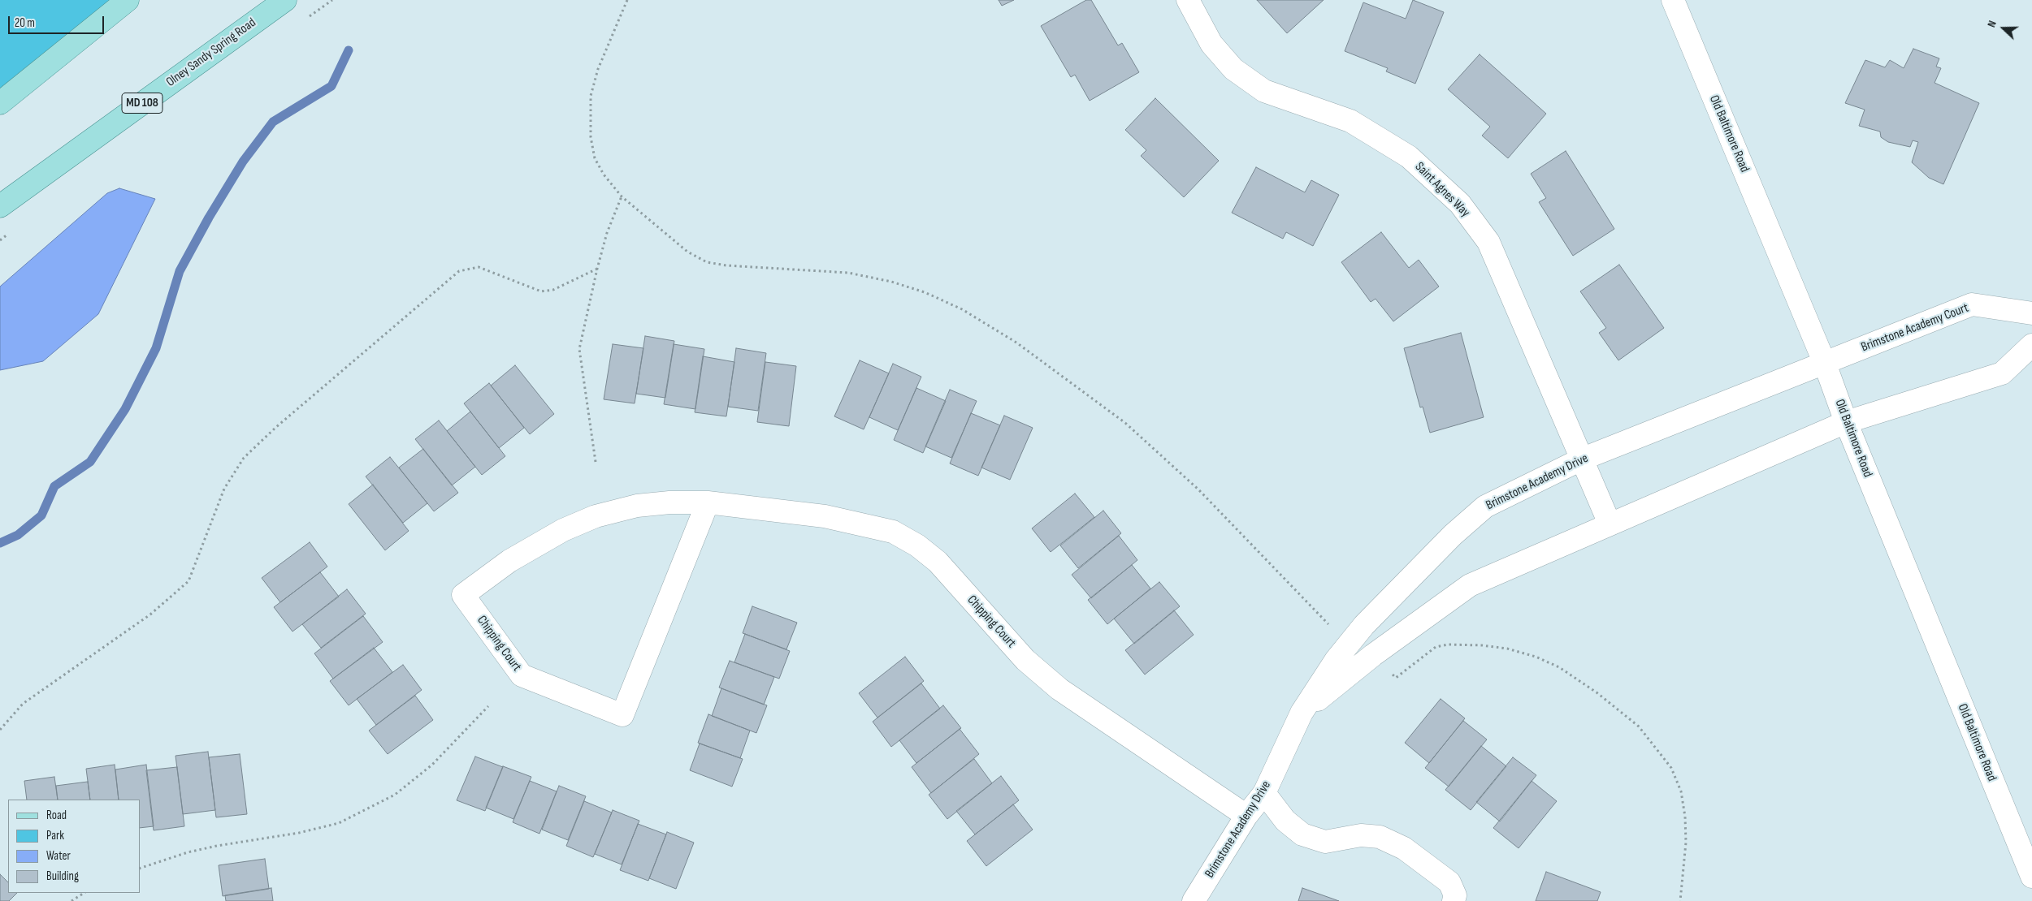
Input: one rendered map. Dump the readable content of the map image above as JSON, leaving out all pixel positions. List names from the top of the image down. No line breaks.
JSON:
{"streets":{"main road":["Olney Sandy Spring Road","MD 108"],"street":["Old Baltimore Road","Saint Agnes Way","Brimstone Academy Court","Brimstone Academy Drive","Chipping Court"]},"crossings":[["Old Baltimore Road","Brimstone Academy Court"],["Old Baltimore Road","Brimstone Academy Drive"],["Saint Agnes Way","Brimstone Academy Drive"],["Brimstone Academy Court","Brimstone Academy Drive"],["Brimstone Academy Drive","Chipping Court"]],"legend":["Road","Park","Water","Building"],"scale_bar":"20 m","north":"left"}
